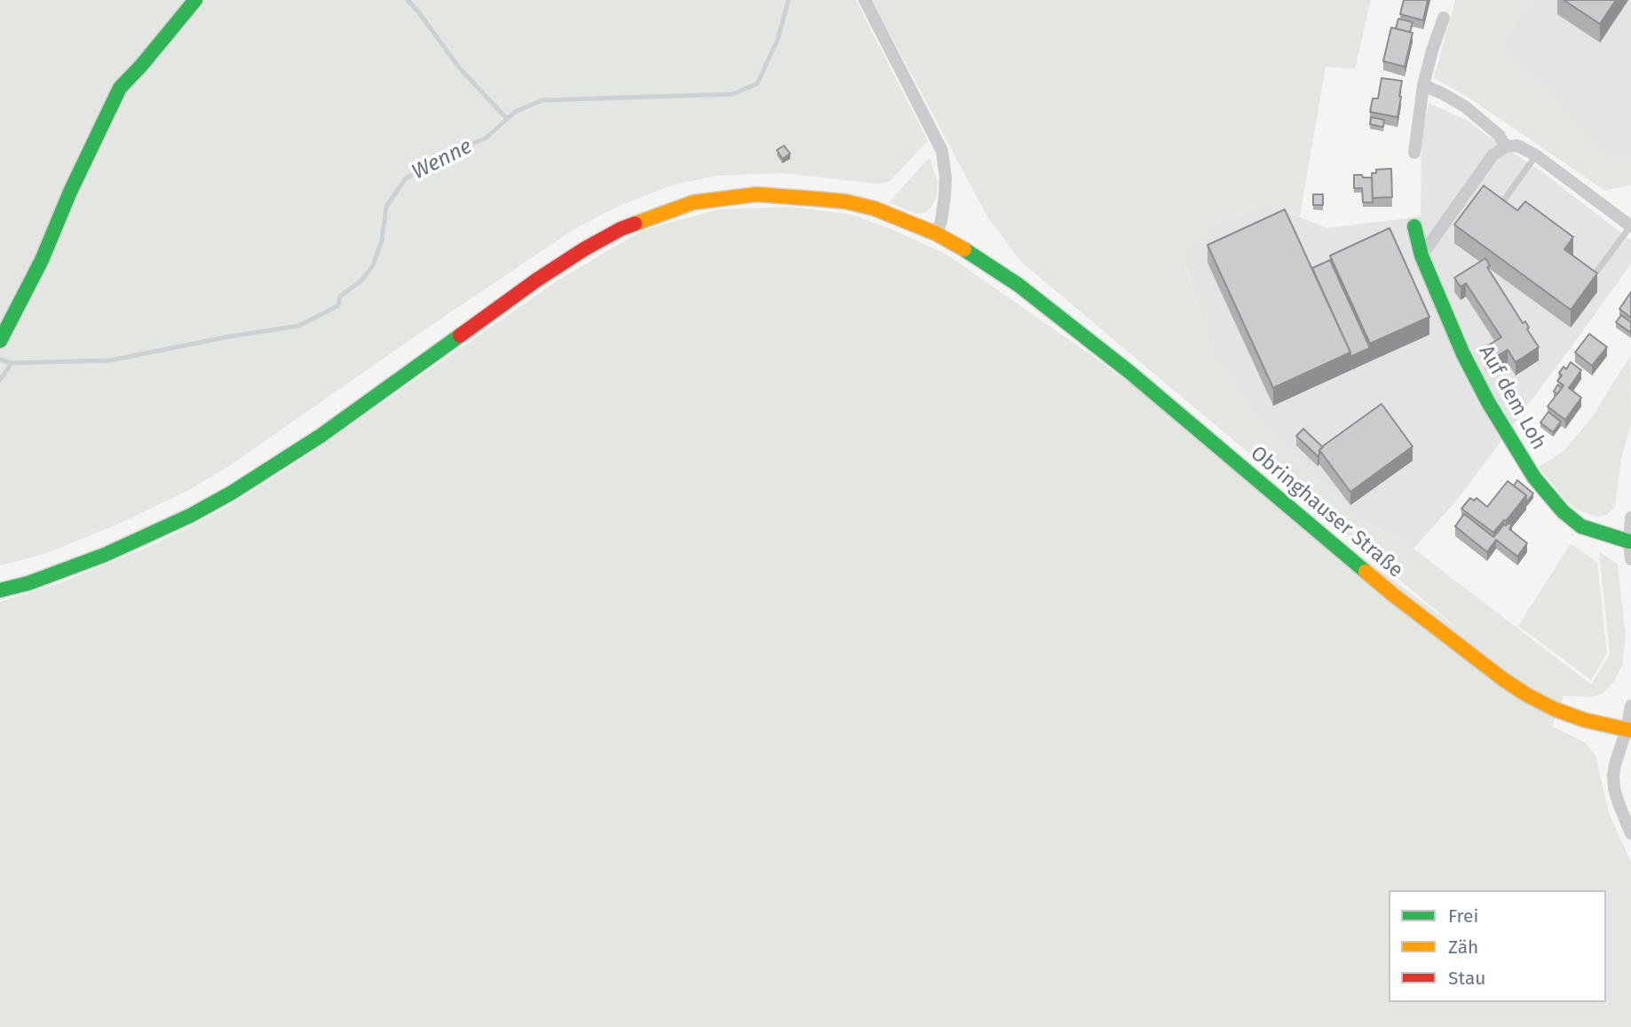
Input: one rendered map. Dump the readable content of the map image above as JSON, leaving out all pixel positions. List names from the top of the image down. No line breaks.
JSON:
{"streets":{"street":["Auf dem Loh","Obringhauser Straße"]},"water":["Wenne"],"legend":["Frei","Zäh","Stau"]}
